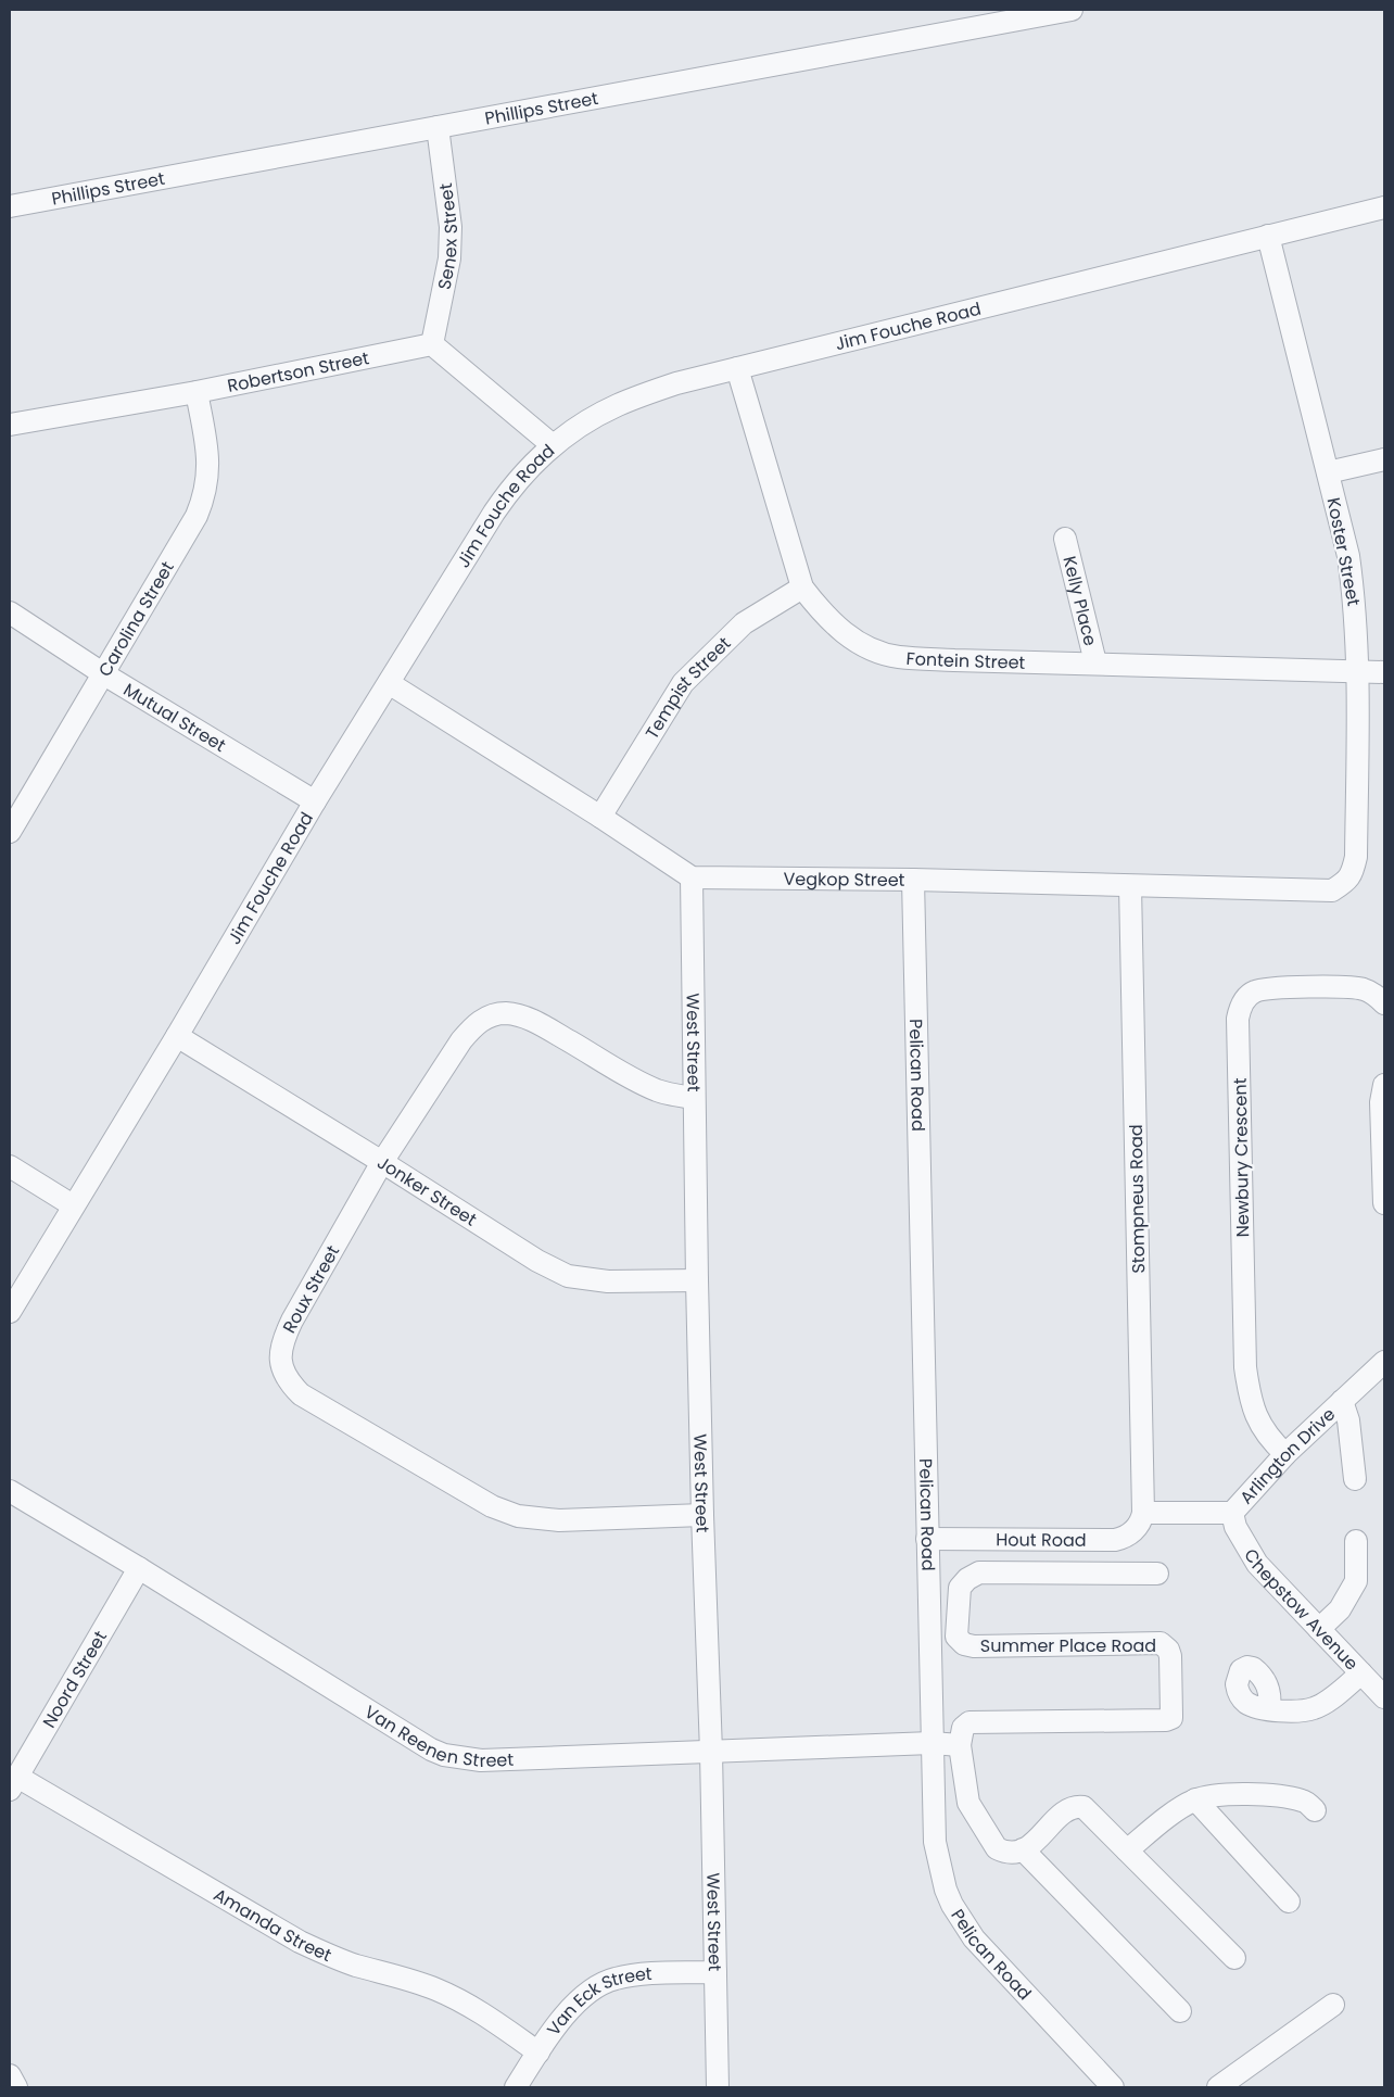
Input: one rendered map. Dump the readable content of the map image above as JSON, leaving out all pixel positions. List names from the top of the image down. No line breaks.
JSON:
{"streets":{"street":["Phillips Street","Senex Street","Jim Fouche Road","Robertson Street","Koster Street","Kelly Place","Carolina Street","Fontein Street","Tempist Street","Mutual Street","Vegkop Street","West Street","Pelican Road","Newbury Crescent","Jonker Street","Stompneus Road","Roux Street","Arlington Drive","Hout Road","Chepstow Avenue","Summer Place Road","Noord Street","Van Reenen Street","Amanda Street","Van Eck Street"]},"crossings":[["Phillips Street","Senex Street"],["Senex Street","Robertson Street"],["Jim Fouche Road","Koster Street"],["Jim Fouche Road","Fontein Street"],["Jim Fouche Road","Mutual Street"],["Jim Fouche Road","Jonker Street"],["Robertson Street","Carolina Street"],["Koster Street","Fontein Street"],["Koster Street","Vegkop Street"],["Kelly Place","Fontein Street"],["Carolina Street","Mutual Street"],["Fontein Street","Tempist Street"],["Vegkop Street","West Street"],["Vegkop Street","Pelican Road"],["Vegkop Street","Stompneus Road"],["West Street","Jonker Street"],["West Street","Roux Street"],["West Street","Van Reenen Street"],["West Street","Van Eck Street"],["Pelican Road","Hout Road"],["Pelican Road","Van Reenen Street"],["Newbury Crescent","Arlington Drive"],["Jonker Street","Roux Street"],["Stompneus Road","Arlington Drive"],["Stompneus Road","Hout Road"],["Arlington Drive","Hout Road"],["Arlington Drive","Chepstow Avenue"],["Noord Street","Van Reenen Street"],["Noord Street","Amanda Street"],["Amanda Street","Van Eck Street"]]}
